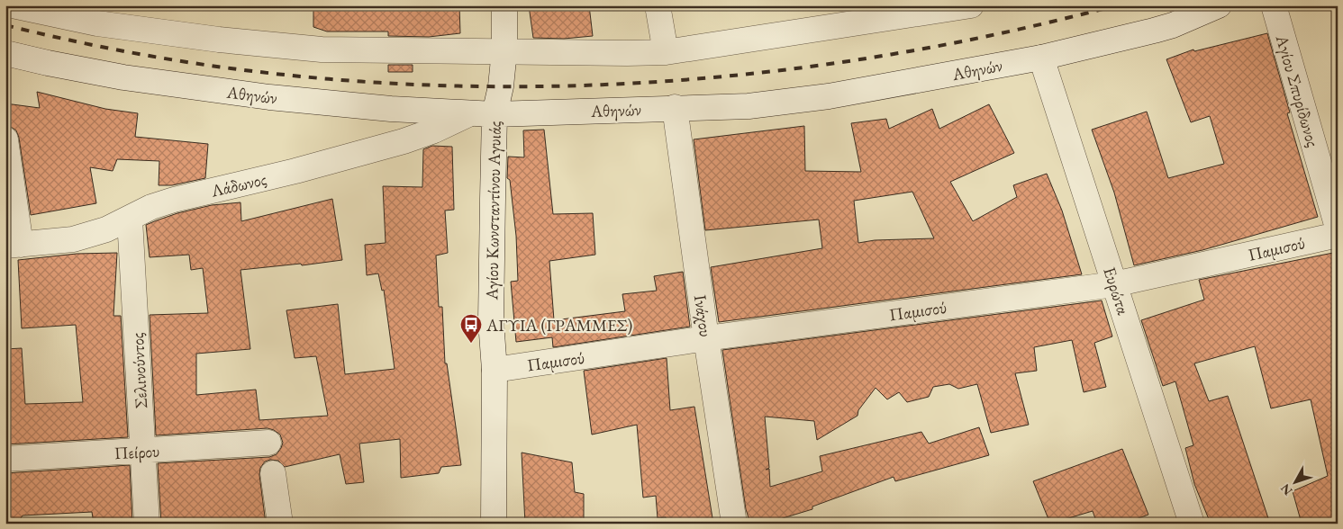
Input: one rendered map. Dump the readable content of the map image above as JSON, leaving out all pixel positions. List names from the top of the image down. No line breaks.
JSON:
{"streets":{"street":["Αθηνών","Αγίου Σπυρίδωνος","Λάδωνος","Αγίου Κωνσταντίνου Αγυιάς","Παμισού","Ευρώτα","Ινάχου","Σελινούντος","Πείρου"]},"crossings":[["Αθηνών","Λάδωνος"],["Αθηνών","Αγίου Κωνσταντίνου Αγυιάς"],["Αθηνών","Ευρώτα"],["Αθηνών","Ινάχου"],["Λάδωνος","Αγίου Κωνσταντίνου Αγυιάς"],["Λάδωνος","Σελινούντος"],["Αγίου Κωνσταντίνου Αγυιάς","Παμισού"],["Παμισού","Ευρώτα"],["Παμισού","Ινάχου"],["Σελινούντος","Πείρου"]],"places":{"bus stop":["ΑΓΥΙΑ (ΓΡΑΜΜΕΣ)"]},"north":"bottom left"}
